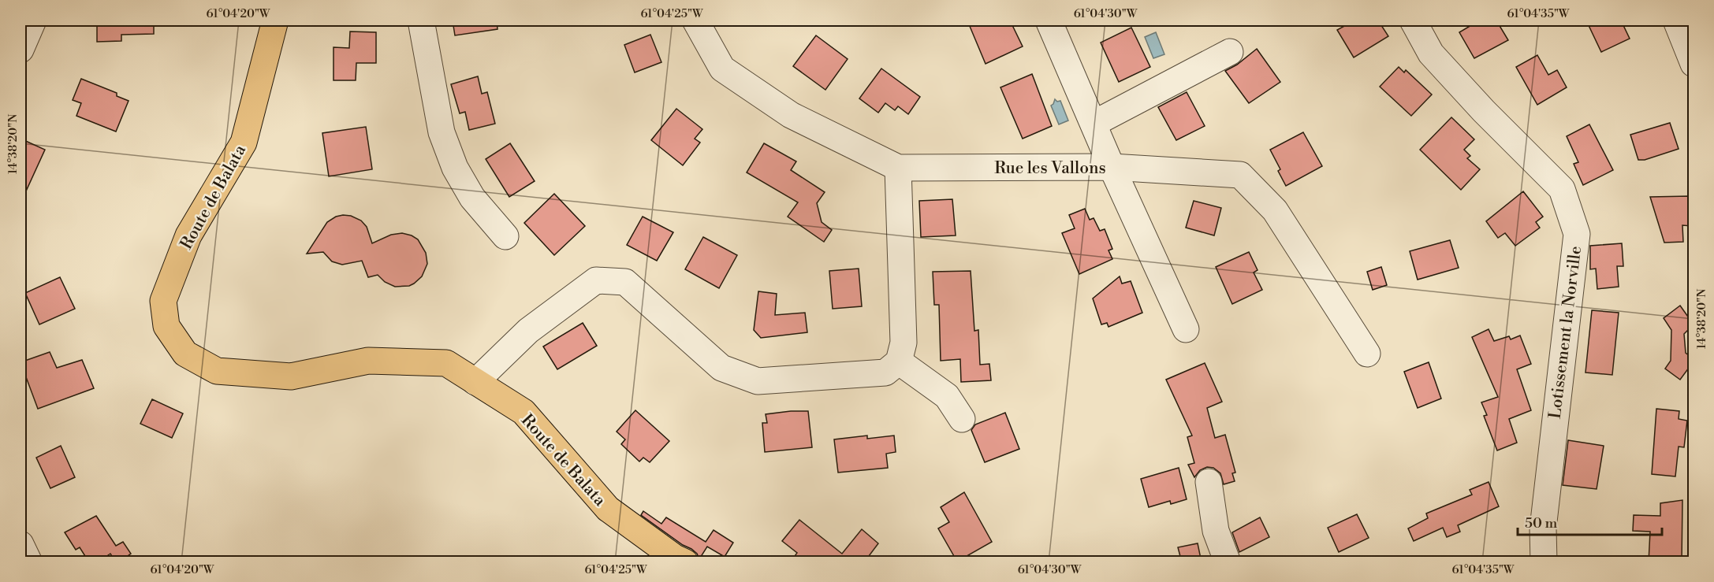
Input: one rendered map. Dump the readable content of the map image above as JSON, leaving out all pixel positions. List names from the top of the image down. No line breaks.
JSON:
{"streets":{"main road":["Route de Balata"],"street":["Rue les Vallons","Lotissement la Norville"]},"scale_bar":"50 m","coordinates":["61°04'20\"W","61°04'25\"W","61°04'30\"W","61°04'35\"W","14°38'20\"N"]}
